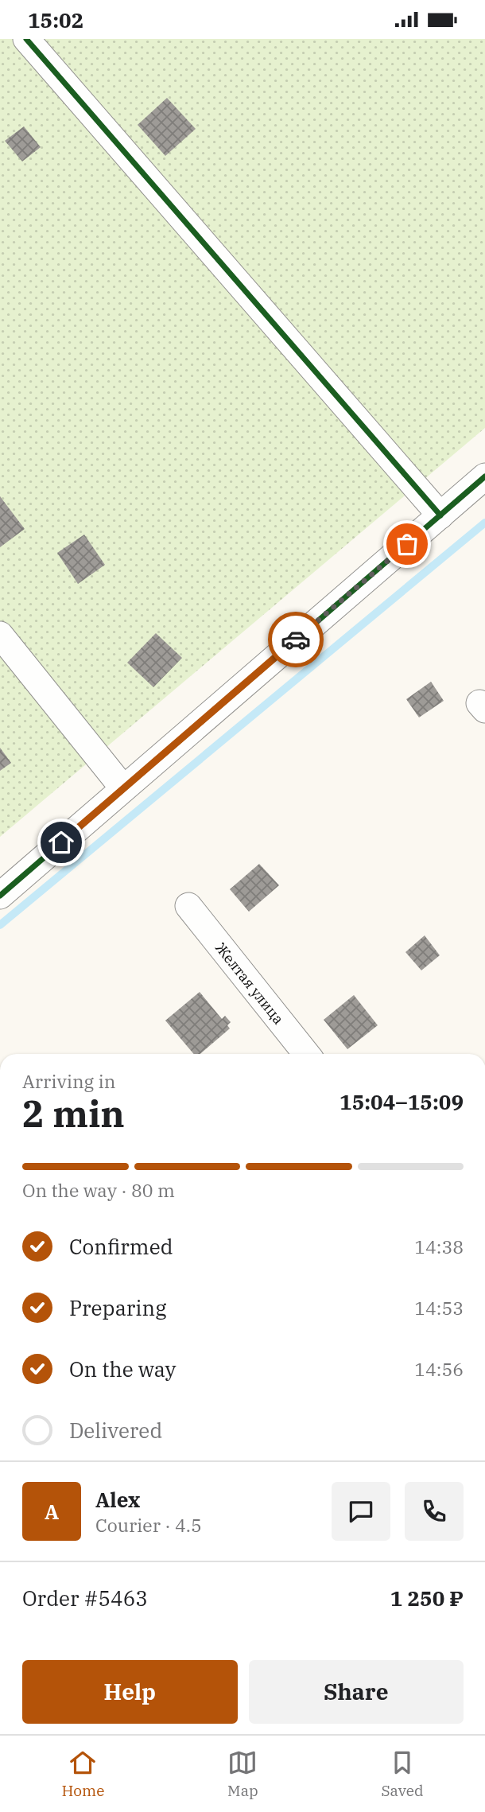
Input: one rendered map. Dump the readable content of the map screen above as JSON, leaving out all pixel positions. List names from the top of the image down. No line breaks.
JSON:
{"streets":{"street":["Желтая улица"]},"page":{"status":"15:02","heading":["2 min","Arriving in","15:04–15:09"],"panel":["Alex","Courier · 4.5","Order #5463","1 250 ₽"],"bar":"On the way · 80 m","list":[["Confirmed","14:38"],["Preparing","14:53"],["On the way","14:56"],"Delivered"],"round":"A","buttons":["Help","Share"],"tabs":["Home","Map","Saved"]}}
